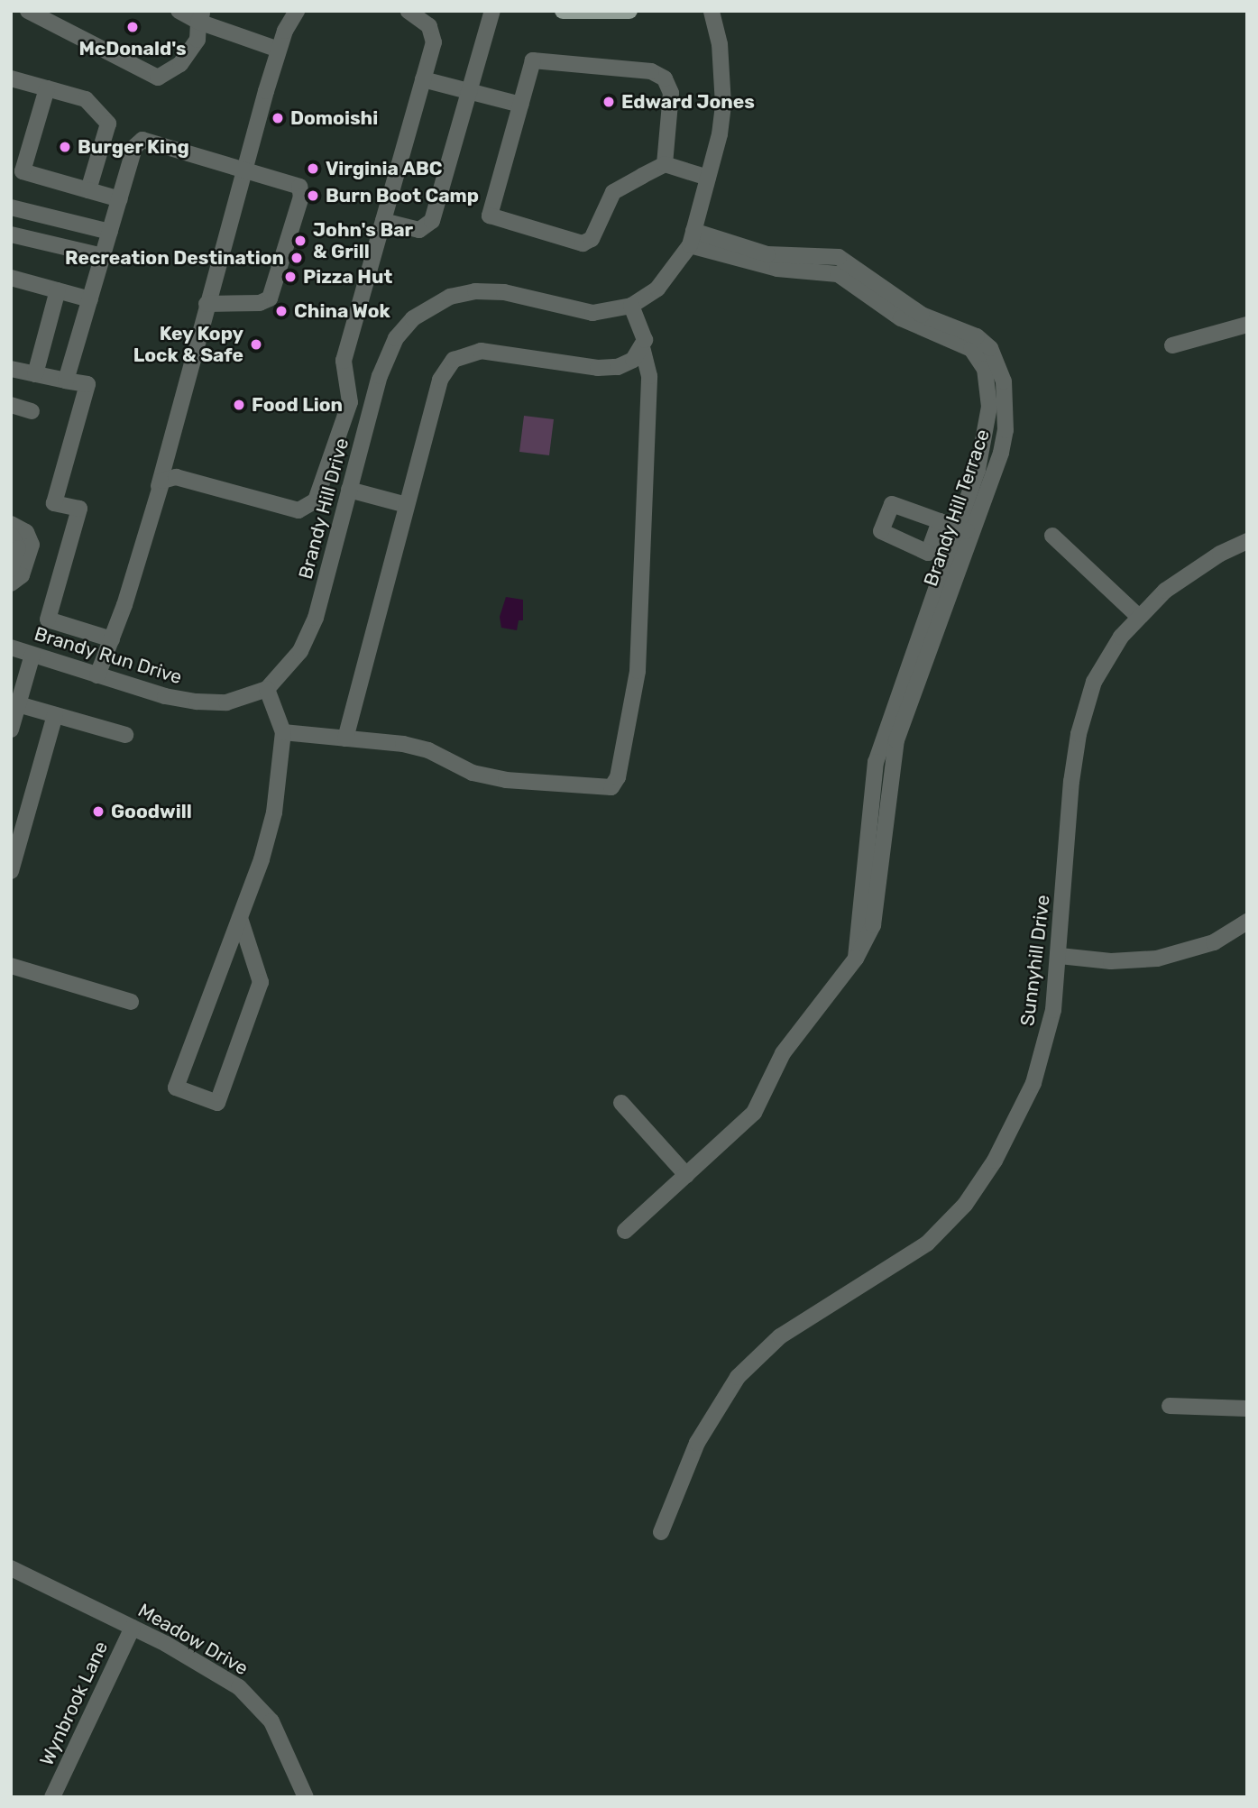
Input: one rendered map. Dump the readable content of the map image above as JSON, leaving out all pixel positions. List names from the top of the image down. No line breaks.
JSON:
{"streets":{"street":["Brandy Hill Terrace","Brandy Hill Drive","Brandy Run Drive","Sunnyhill Drive","Meadow Drive","Wynbrook Lane"]},"crossings":[["Brandy Hill Terrace","Brandy Hill Drive"],["Brandy Hill Drive","Brandy Run Drive"],["Meadow Drive","Wynbrook Lane"]],"places":["McDonald's","Edward Jones","Domoishi","Burger King","Virginia ABC","Burn Boot Camp","John's Bar & Grill","Recreation Destination","Pizza Hut","China Wok","Key Kopy Lock & Safe","Food Lion","Goodwill"]}
